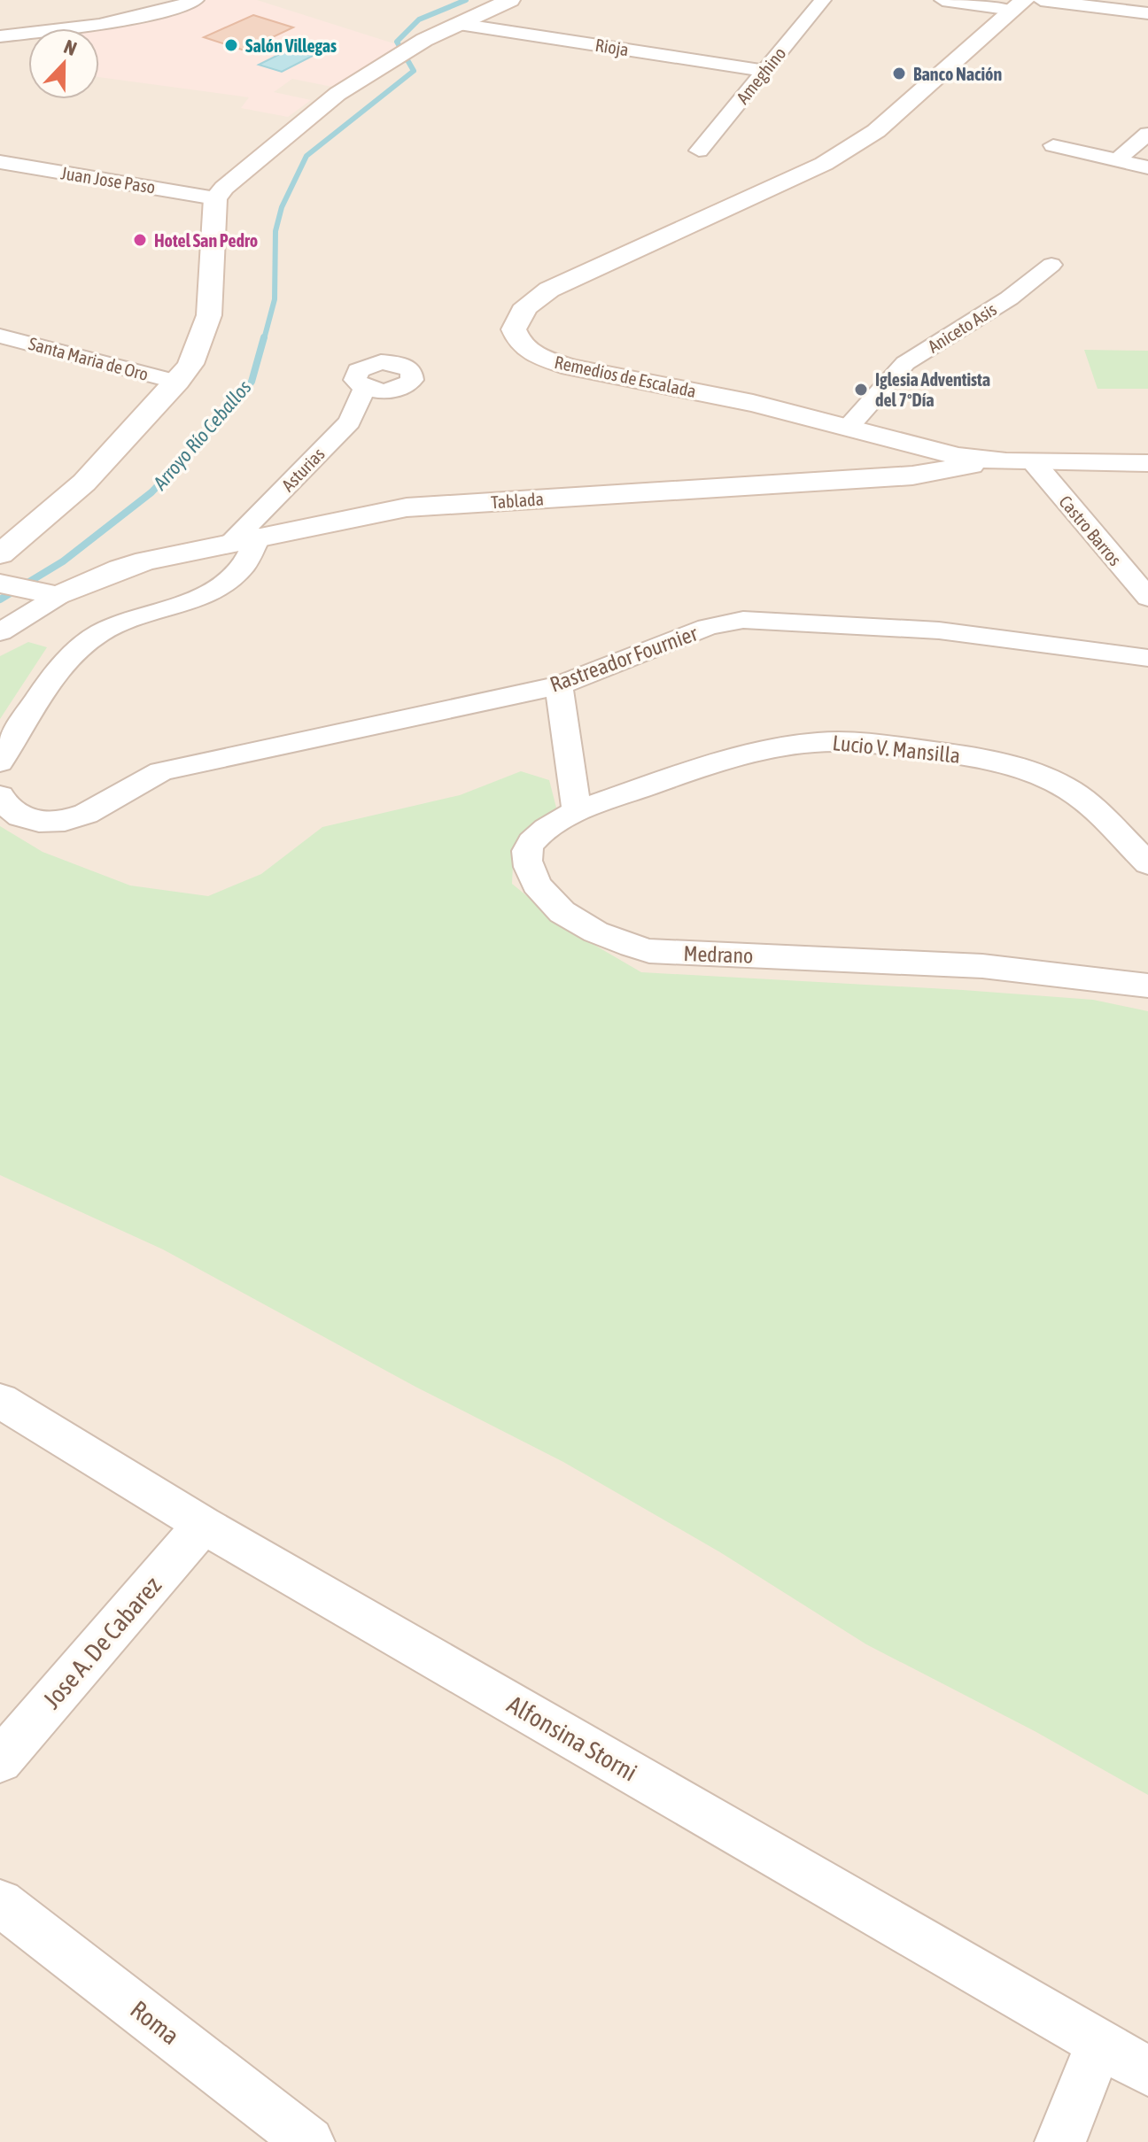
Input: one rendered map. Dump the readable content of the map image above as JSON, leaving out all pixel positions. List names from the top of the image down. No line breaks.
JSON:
{"streets":{"main road":["Remedios de Escalada","Tablada"],"street":["Rioja","Ameghino","Juan Jose Paso","Aniceto Asis","Santa Maria de Oro","Asturias","Castro Barros","Rastreador Fournier","Lucio V. Mansilla","Medrano","Jose A. De Cabarez","Alfonsina Storni","Roma"]},"crossings":[["Rioja","Ameghino"],["Aniceto Asis","Remedios de Escalada"],["Remedios de Escalada","Tablada"],["Remedios de Escalada","Castro Barros"],["Asturias","Tablada"],["Lucio V. Mansilla","Medrano"],["Jose A. De Cabarez","Alfonsina Storni"]],"water":["Arroyo Río Ceballos"],"places":["Salón Villegas","Banco Nación","Hotel San Pedro","Iglesia Adventista del 7°Día"],"north":"top"}
